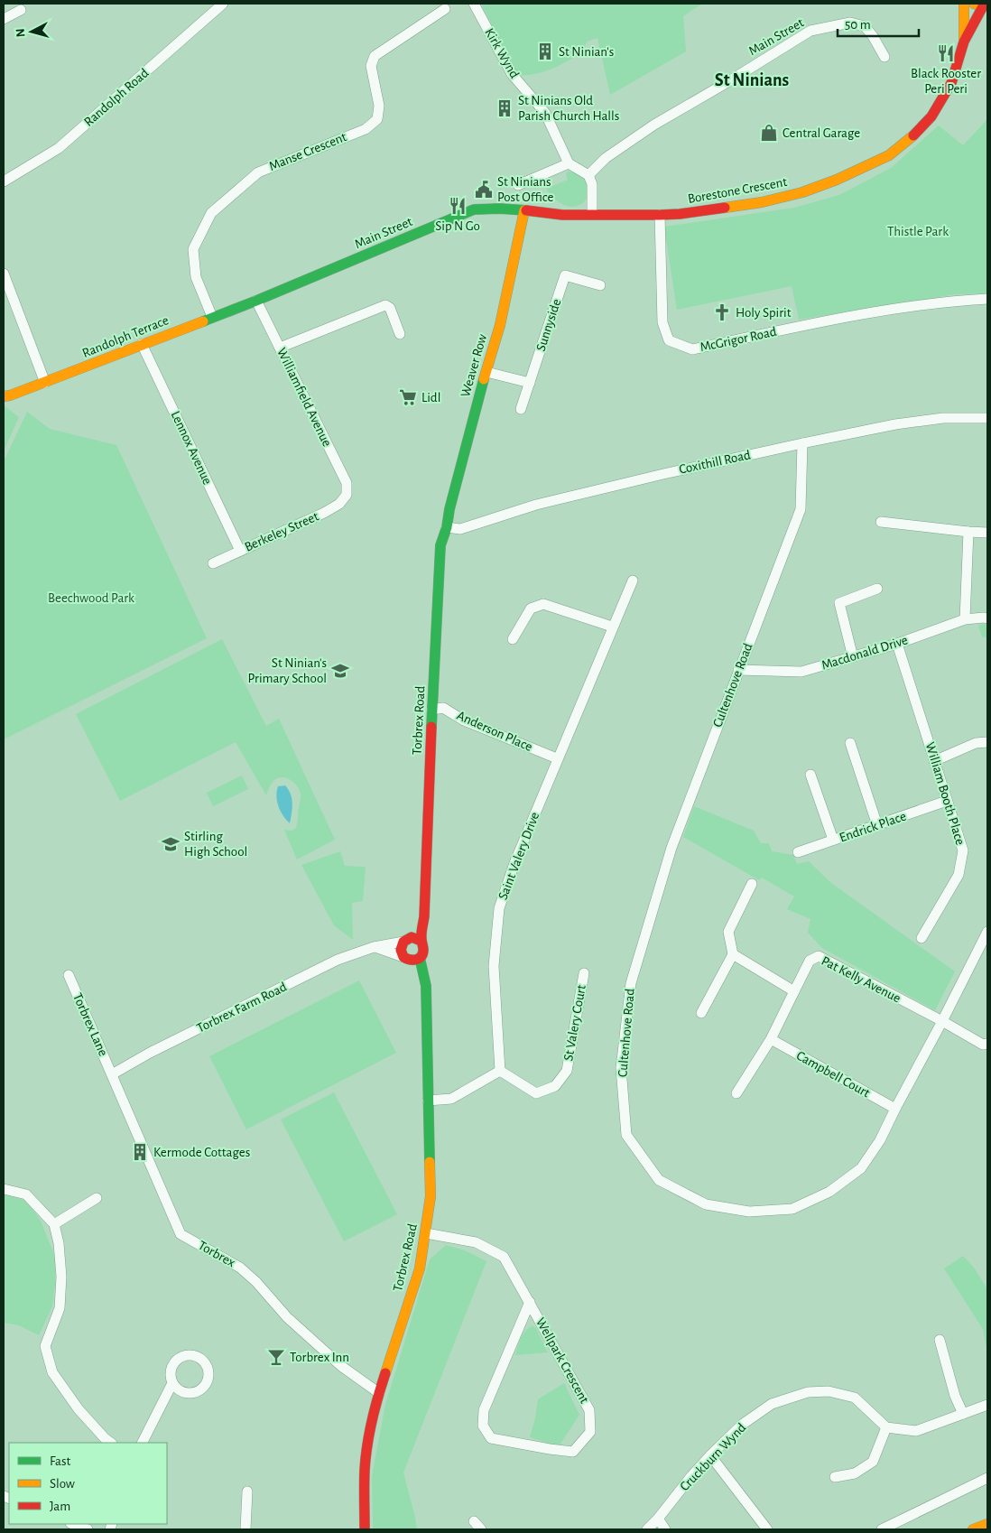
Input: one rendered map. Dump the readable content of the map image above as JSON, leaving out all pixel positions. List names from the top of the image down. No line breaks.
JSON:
{"streets":{"main road":["Main Street","Borestone Crescent","Randolph Terrace","Weaver Row","Torbrex Road"],"street":["Kirk Wynd","Randolph Road","Manse Crescent","Sunnyside","McGrigor Road","Williamfield Avenue","Lennox Avenue","Coxithill Road","Berkeley Street","Macdonald Drive","Cultenhove Road","Anderson Place","William Booth Place","Endrick Place","Saint Valery Drive","Pat Kelly Avenue","Torbrex Farm Road","St Valery Court","Torbrex Lane","Campbell Court","Torbrex","Wellpark Crescent","Cruckburn Wynd"]},"crossings":[["Main Street","Borestone Crescent"],["Main Street","Randolph Terrace"],["Main Street","Weaver Row"],["Main Street","Williamfield Avenue"],["Manse Crescent","Randolph Terrace"],["Borestone Crescent","McGrigor Road"],["Borestone Crescent","Weaver Row"],["Randolph Terrace","Williamfield Avenue"],["Randolph Terrace","Lennox Avenue"],["Weaver Row","Coxithill Road"],["Weaver Row","Torbrex Road"],["Williamfield Avenue","Berkeley Street"],["Lennox Avenue","Berkeley Street"],["Coxithill Road","Cultenhove Road"],["Coxithill Road","Torbrex Road"],["Macdonald Drive","Cultenhove Road"],["Macdonald Drive","William Booth Place"],["Cultenhove Road","Pat Kelly Avenue"],["Cultenhove Road","Campbell Court"],["Torbrex Road","Anderson Place"],["Torbrex Road","Torbrex Farm Road"],["Torbrex Road","Torbrex"],["Torbrex Road","Wellpark Crescent"],["Anderson Place","Saint Valery Drive"],["William Booth Place","Endrick Place"],["Saint Valery Drive","St Valery Court"],["Torbrex Farm Road","Torbrex Lane"],["Torbrex Farm Road","Torbrex"],["Torbrex Lane","Torbrex"]],"districts":["St Ninians"],"parks":["Thistle Park","Beechwood Park"],"places":{"building":["St Ninian's","St Ninians Old Parish Church Halls","Kermode Cottages"],"restaurant":["Black Rooster Peri Peri","Sip N Go"],"shop":["Central Garage"],"public building":["St Ninians Post Office"],"church":["Holy Spirit"],"supermarket":["Lidl"],"school or university":["St Ninian's Primary School","Stirling High School"],"bar":["Torbrex Inn"]},"legend":["Fast","Slow","Jam"],"scale_bar":"50 m","north":"left"}
